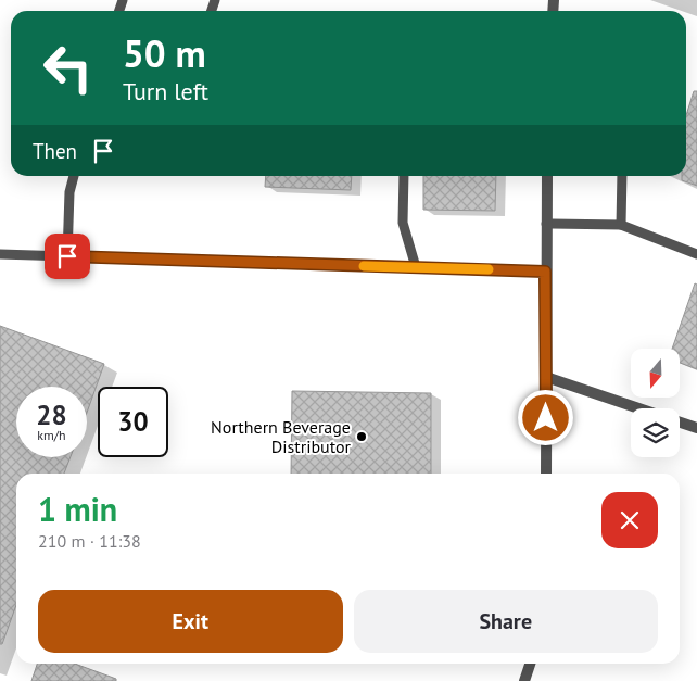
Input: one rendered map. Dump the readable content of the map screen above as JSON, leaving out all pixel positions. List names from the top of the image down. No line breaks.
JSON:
{"places":["Northern Beverage Distributor"],"north":"bottom","page":{"turn":["50 m","Turn left"],"then":"Then","speed":"28 km/h","limit":"30","heading":["1 min","210 m · 11:38"],"buttons":["Exit","Share"]}}
